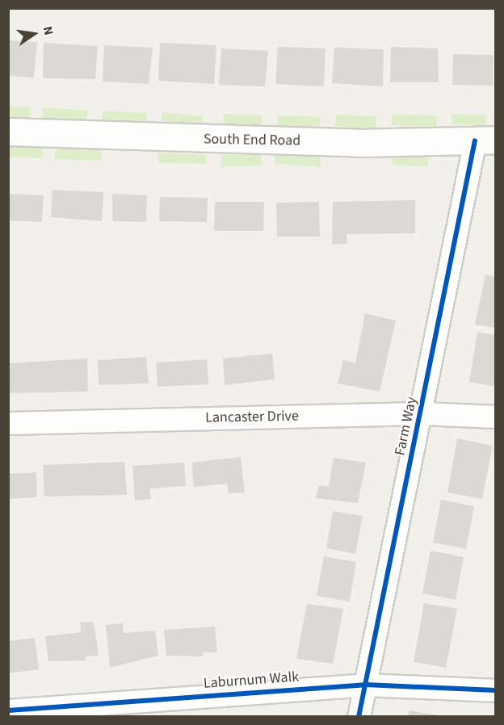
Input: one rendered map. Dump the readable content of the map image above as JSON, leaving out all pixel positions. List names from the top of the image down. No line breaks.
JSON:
{"streets":{"street":["South End Road","Lancaster Drive","Farm Way","Laburnum Walk"]},"crossings":[["South End Road","Farm Way"],["Lancaster Drive","Farm Way"],["Farm Way","Laburnum Walk"]],"north":"right"}
